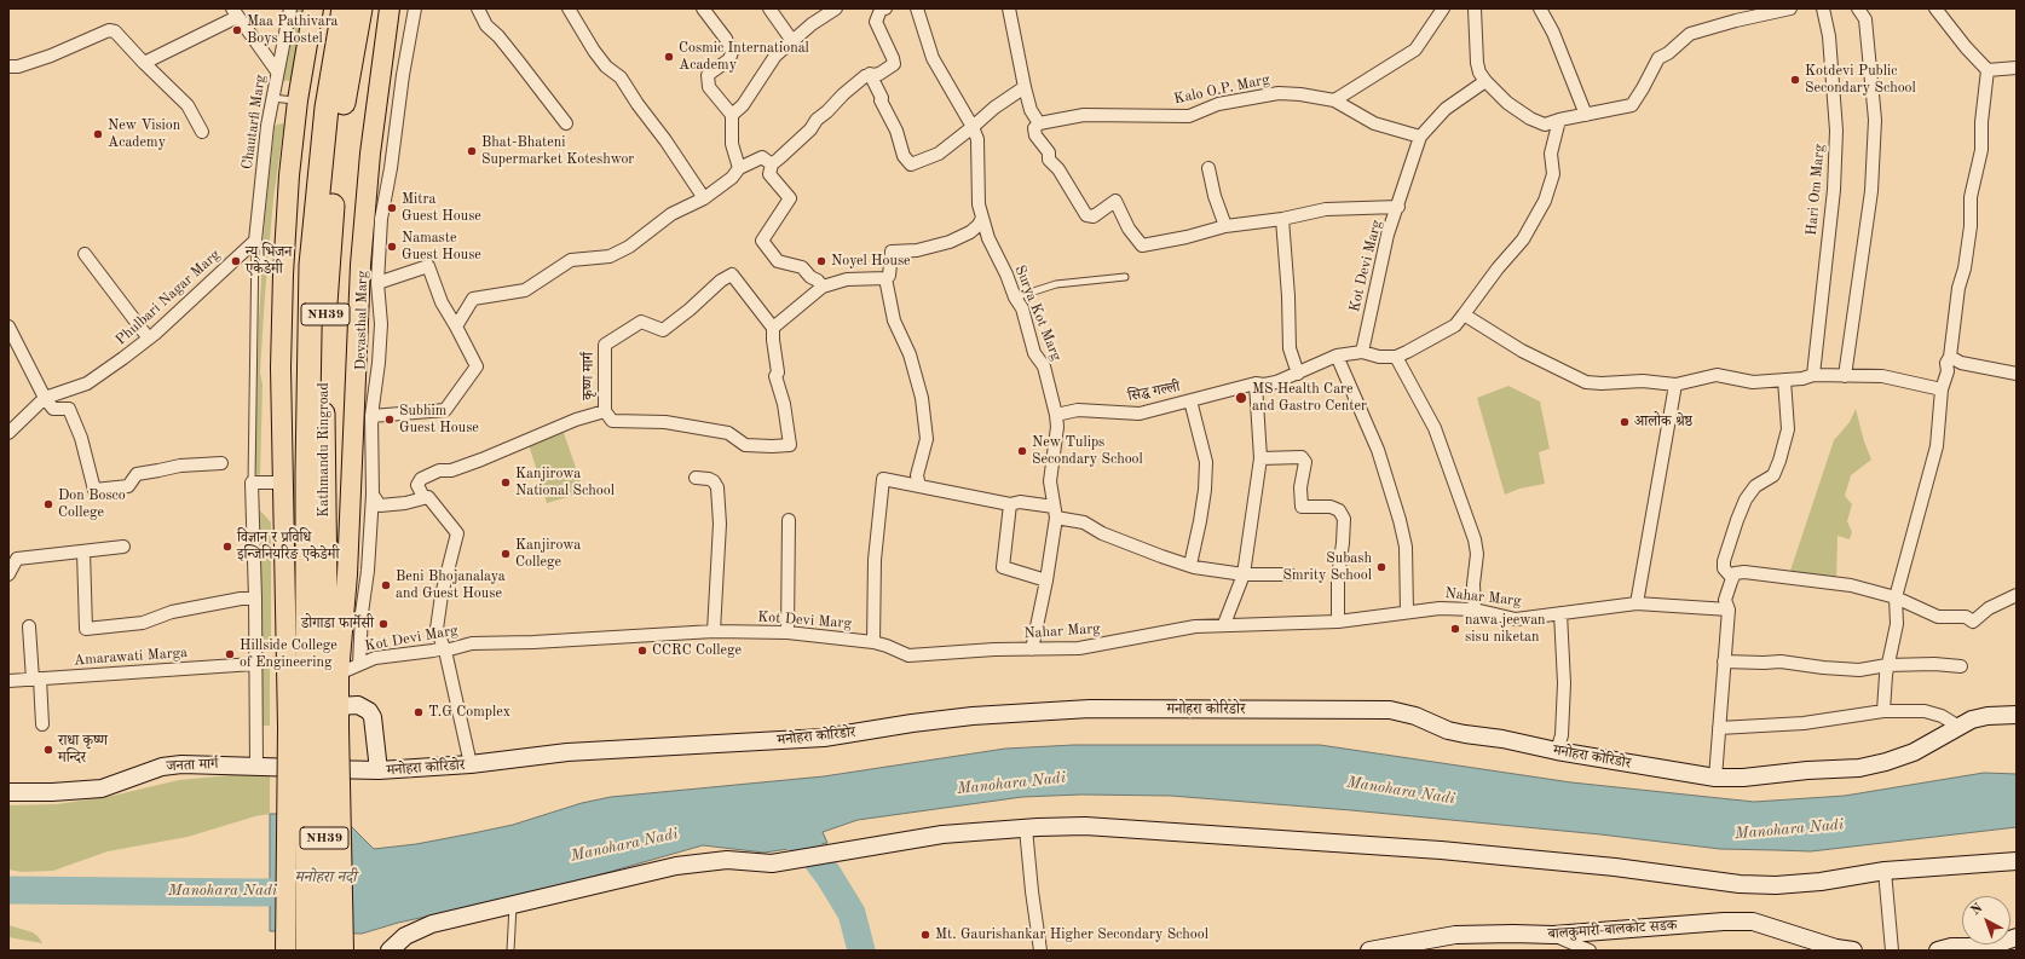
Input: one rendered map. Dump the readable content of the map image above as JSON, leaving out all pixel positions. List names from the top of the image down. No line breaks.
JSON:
{"streets":{"highway":["NH39","Kathmandu Ringroad"],"main road":["मनोहरा कोरिडोर","जनता मार्ग","बालकुमारी-बालकोट सडक"],"street":["Kalo O.P. Marg","Chautarfi Marg","Hari Om Marg","Kot Devi Marg","Phulbari Nagar Marg","Surya Kot Marg","Devasthal Marg","कृष्ण मार्ग","सिद्ध गल्ली","Nahar Marg","Amarawati Marga"]},"crossings":[["Kalo O.P. Marg","Kot Devi Marg"],["Chautarfi Marg","Phulbari Nagar Marg"],["Kot Devi Marg","Surya Kot Marg"],["Kot Devi Marg","Devasthal Marg"],["Kot Devi Marg","Nahar Marg"],["Surya Kot Marg","सिद्ध गल्ली"],["Surya Kot Marg","Nahar Marg"],["मनोहरा कोरिडोर","जनता मार्ग"]],"water":["Manohara Nadi","मनोहरा नदी"],"places":["Maa Pathivara Boys Hostel","Cosmic International Academy","Kotdevi Public Secondary School","New Vision Academy","Bhat-Bhateni Supermarket Koteshwor","Mitra Guest House","Namaste Guest House","न्यू भिजन एकेडेमी","Noyel House","MS Health Care and Gastro Center","Subhim Guest House","आलोक श्रेष्ठ","New Tulips Secondary School","Kanjirowa National School","Don Bosco College","विज्ञान र प्रविधि इन्जिनियरिङ एकेडेमी","Kanjirowa College","Subash Smrity School","Beni Bhojanalaya and Guest House","डोगाडा फार्मेसी","nawa jeewan sisu niketan","CCRC College","Hillside College of Engineering","T.G Complex","राधा कृष्ण मन्दिर","Mt. Gaurishankar Higher Secondary School"],"north":"top left"}
